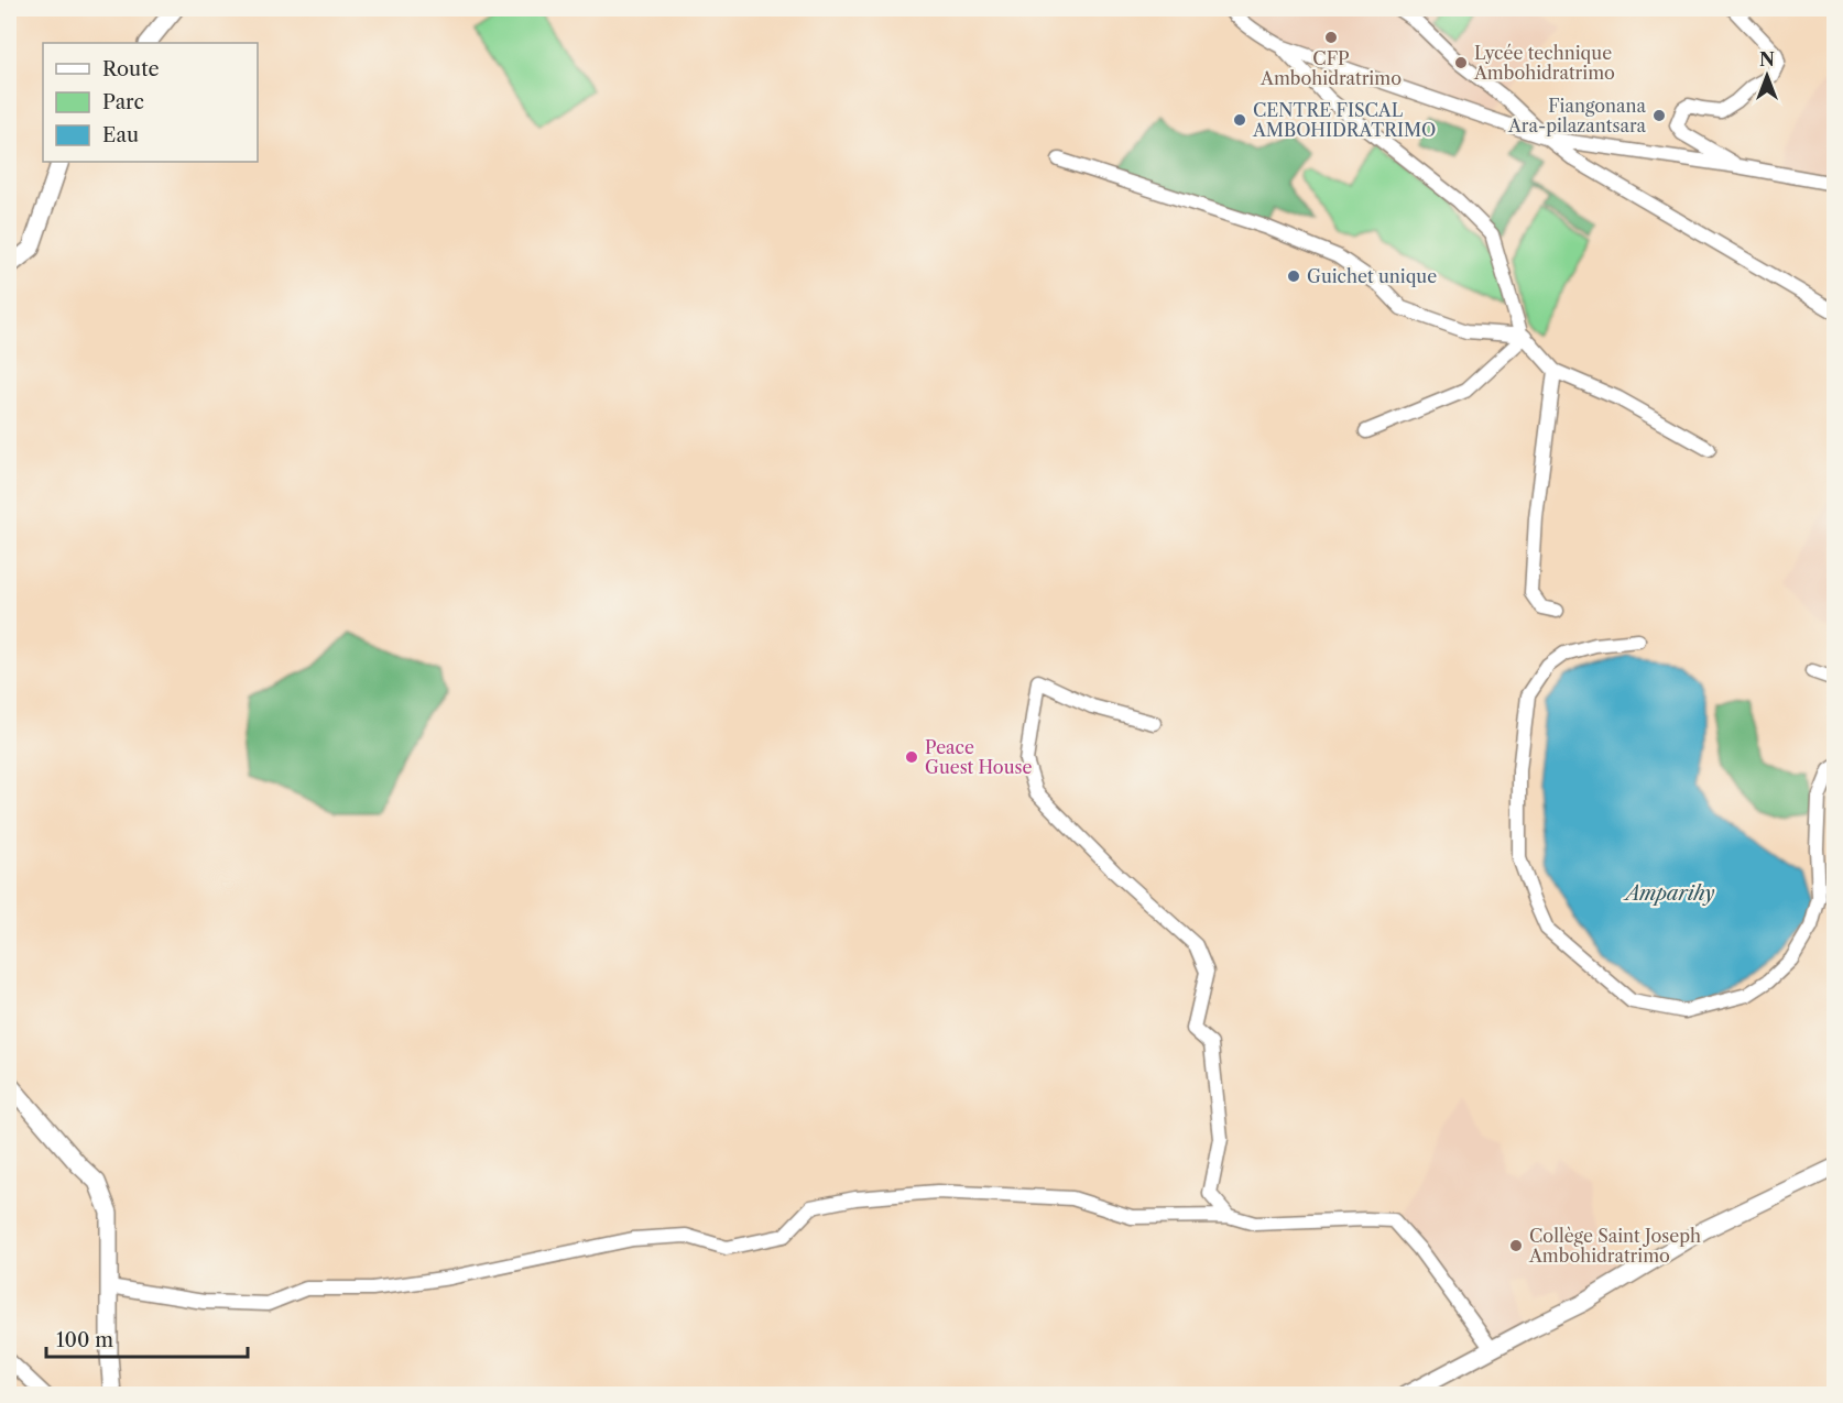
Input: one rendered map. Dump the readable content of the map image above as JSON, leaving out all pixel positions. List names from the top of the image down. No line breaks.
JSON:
{"water":["Amparihy"],"places":["CFP Ambohidratrimo","Lycée technique Ambohidratrimo","Fiangonana Ara-pilazantsara","CENTRE FISCAL AMBOHIDRATRIMO","Guichet unique","Peace Guest House","Collège Saint Joseph Ambohidratrimo"],"legend":["Route","Parc","Eau"],"scale_bar":"100 m","north":"top"}
